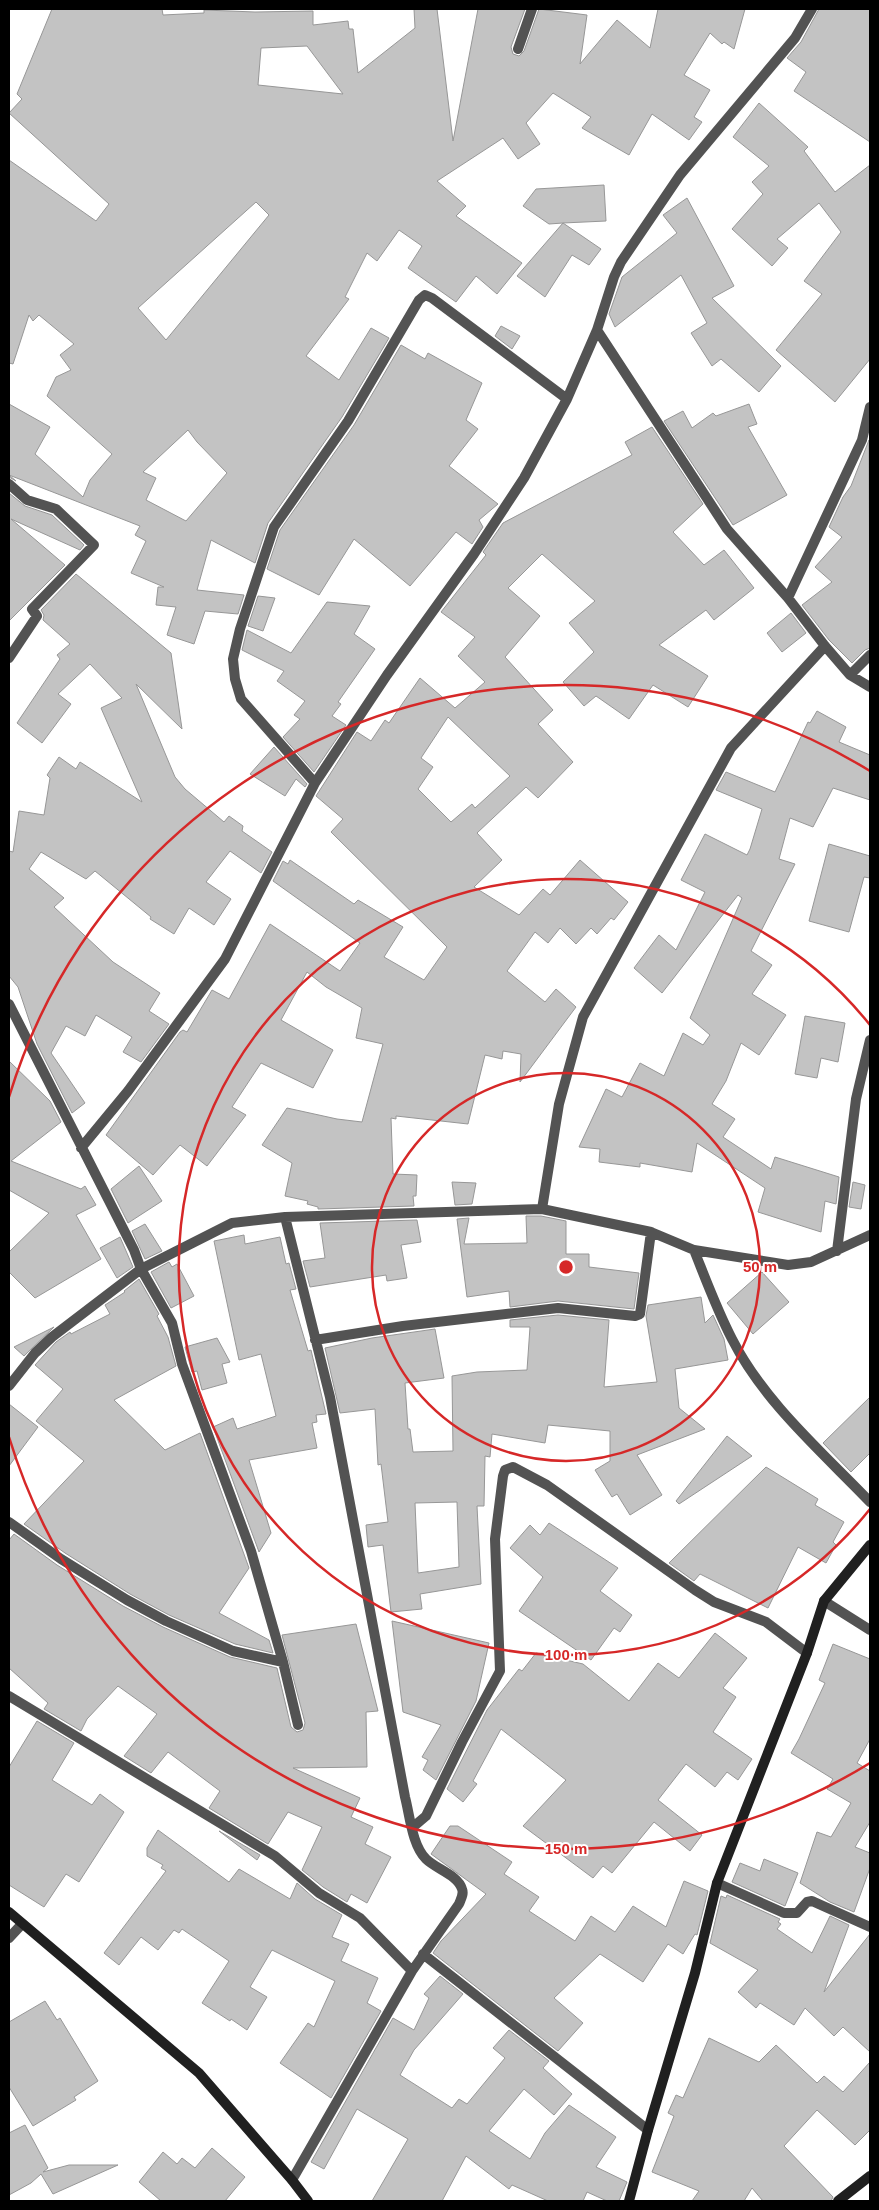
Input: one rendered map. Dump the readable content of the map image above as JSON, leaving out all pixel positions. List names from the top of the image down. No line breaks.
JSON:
{"rings":["50 m","100 m","150 m"]}
